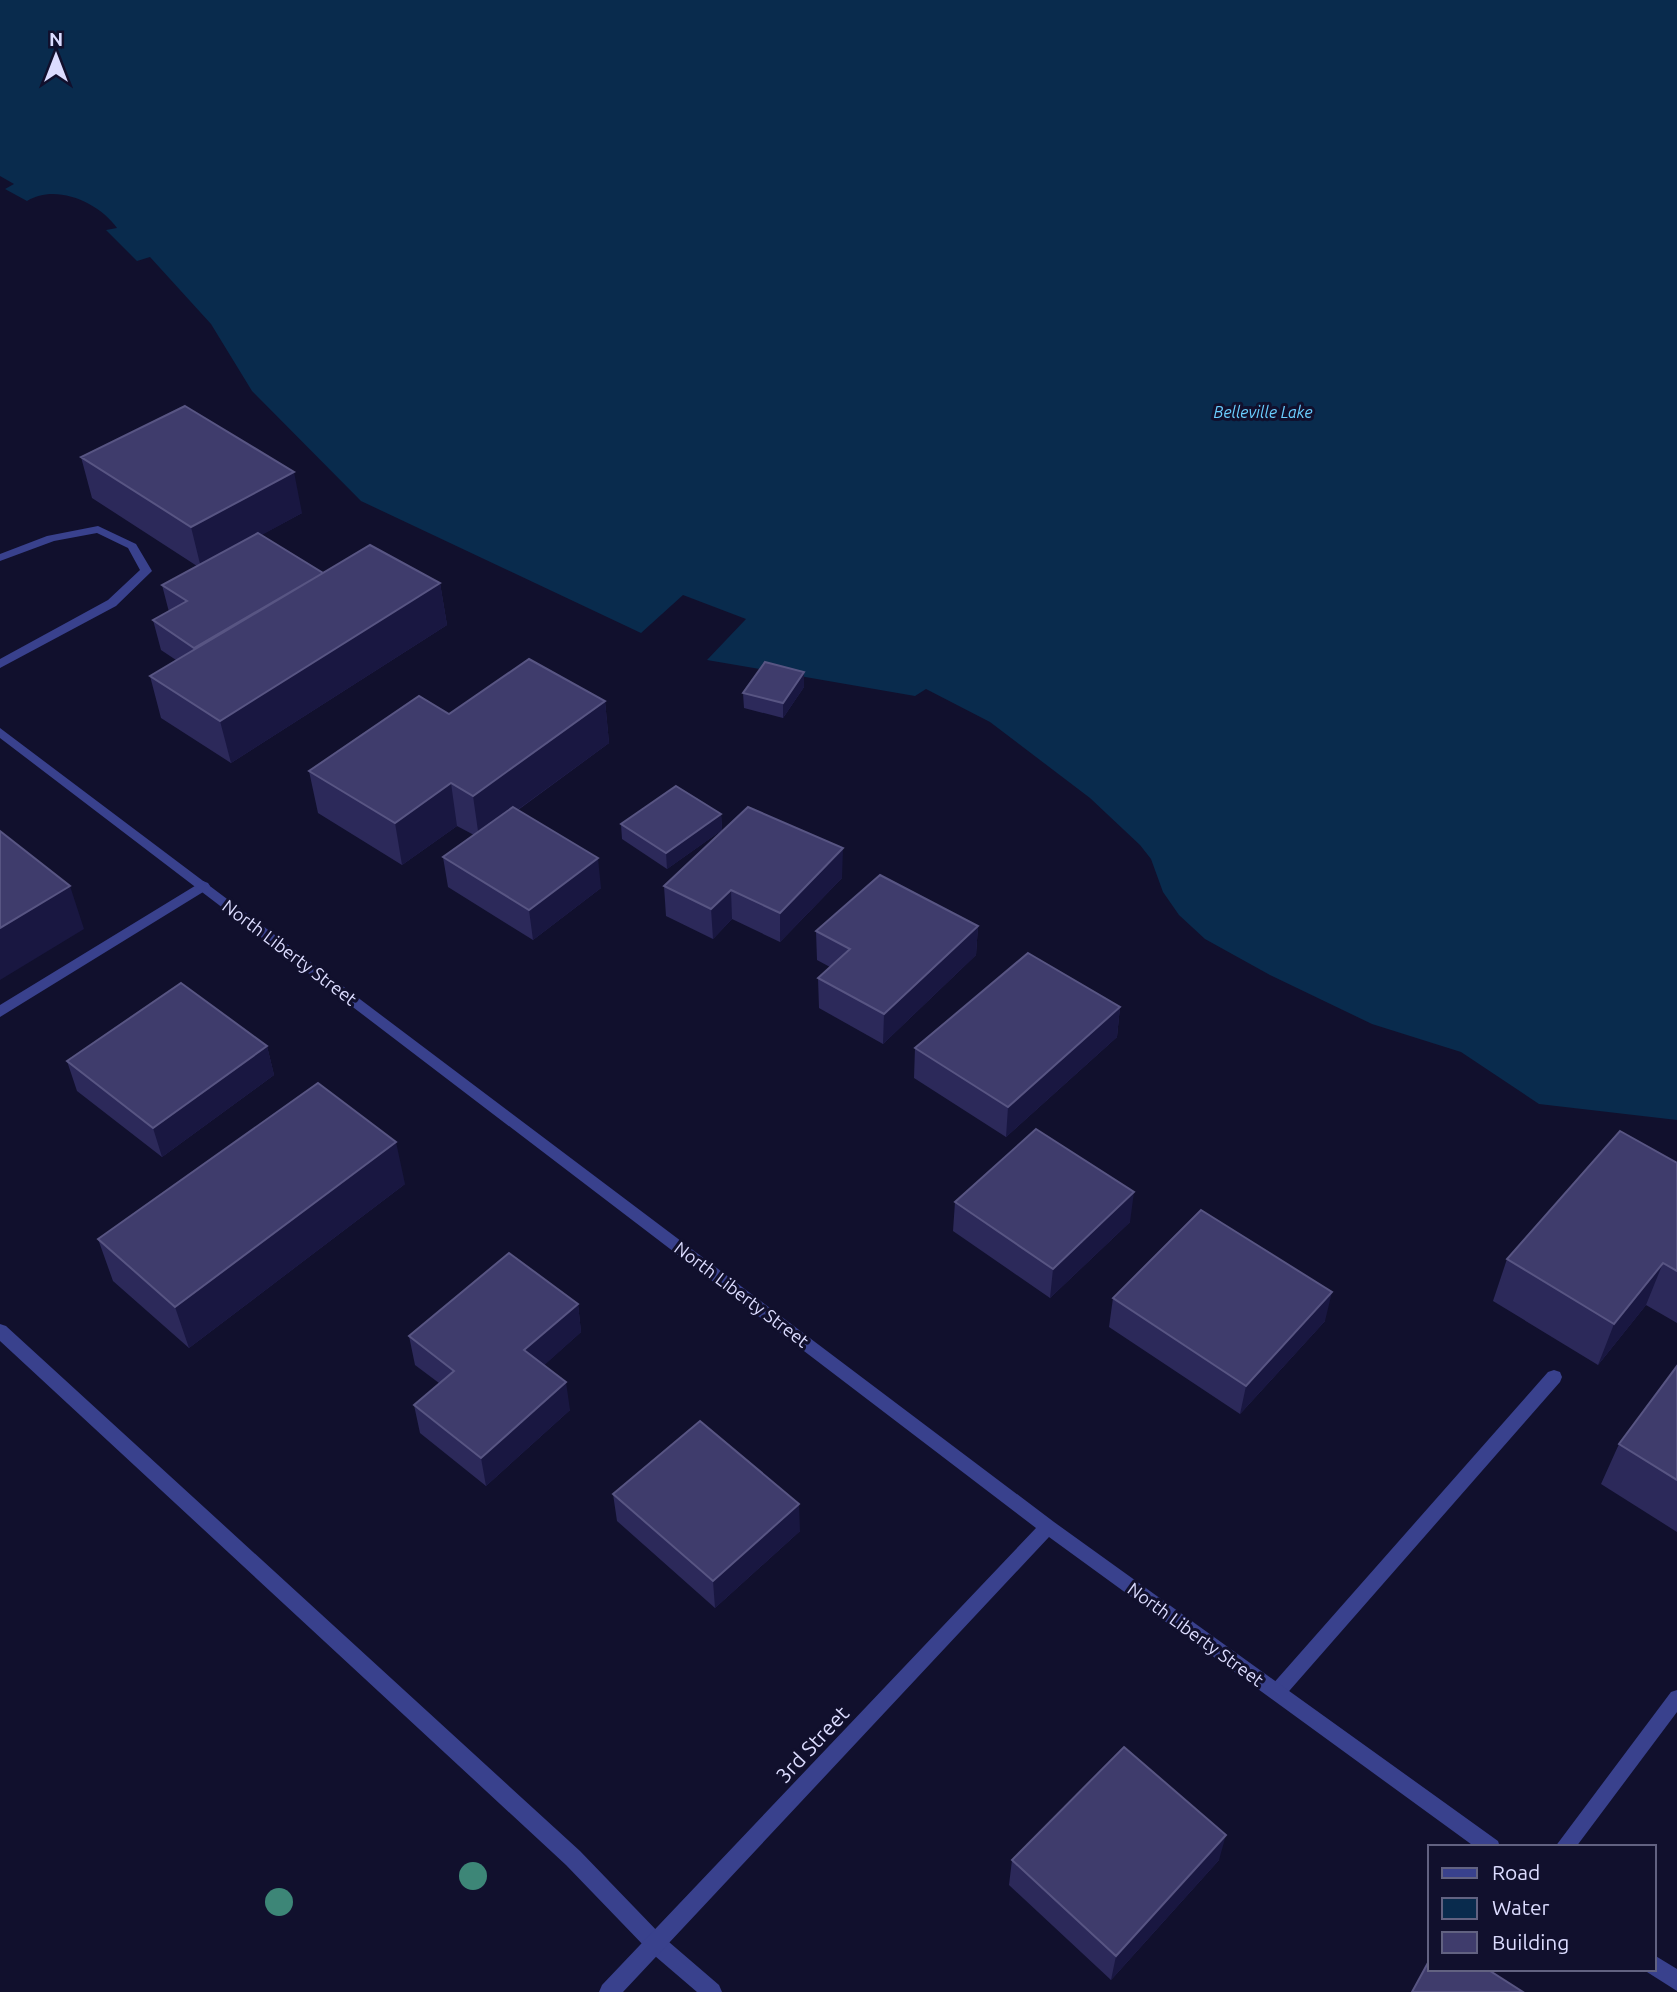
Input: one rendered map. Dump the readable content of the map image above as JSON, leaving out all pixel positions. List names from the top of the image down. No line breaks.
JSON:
{"streets":{"street":["North Liberty Street","3rd Street"]},"crossings":[["North Liberty Street","3rd Street"]],"water":["Belleville Lake"],"legend":["Road","Water","Building"],"north":"top"}
